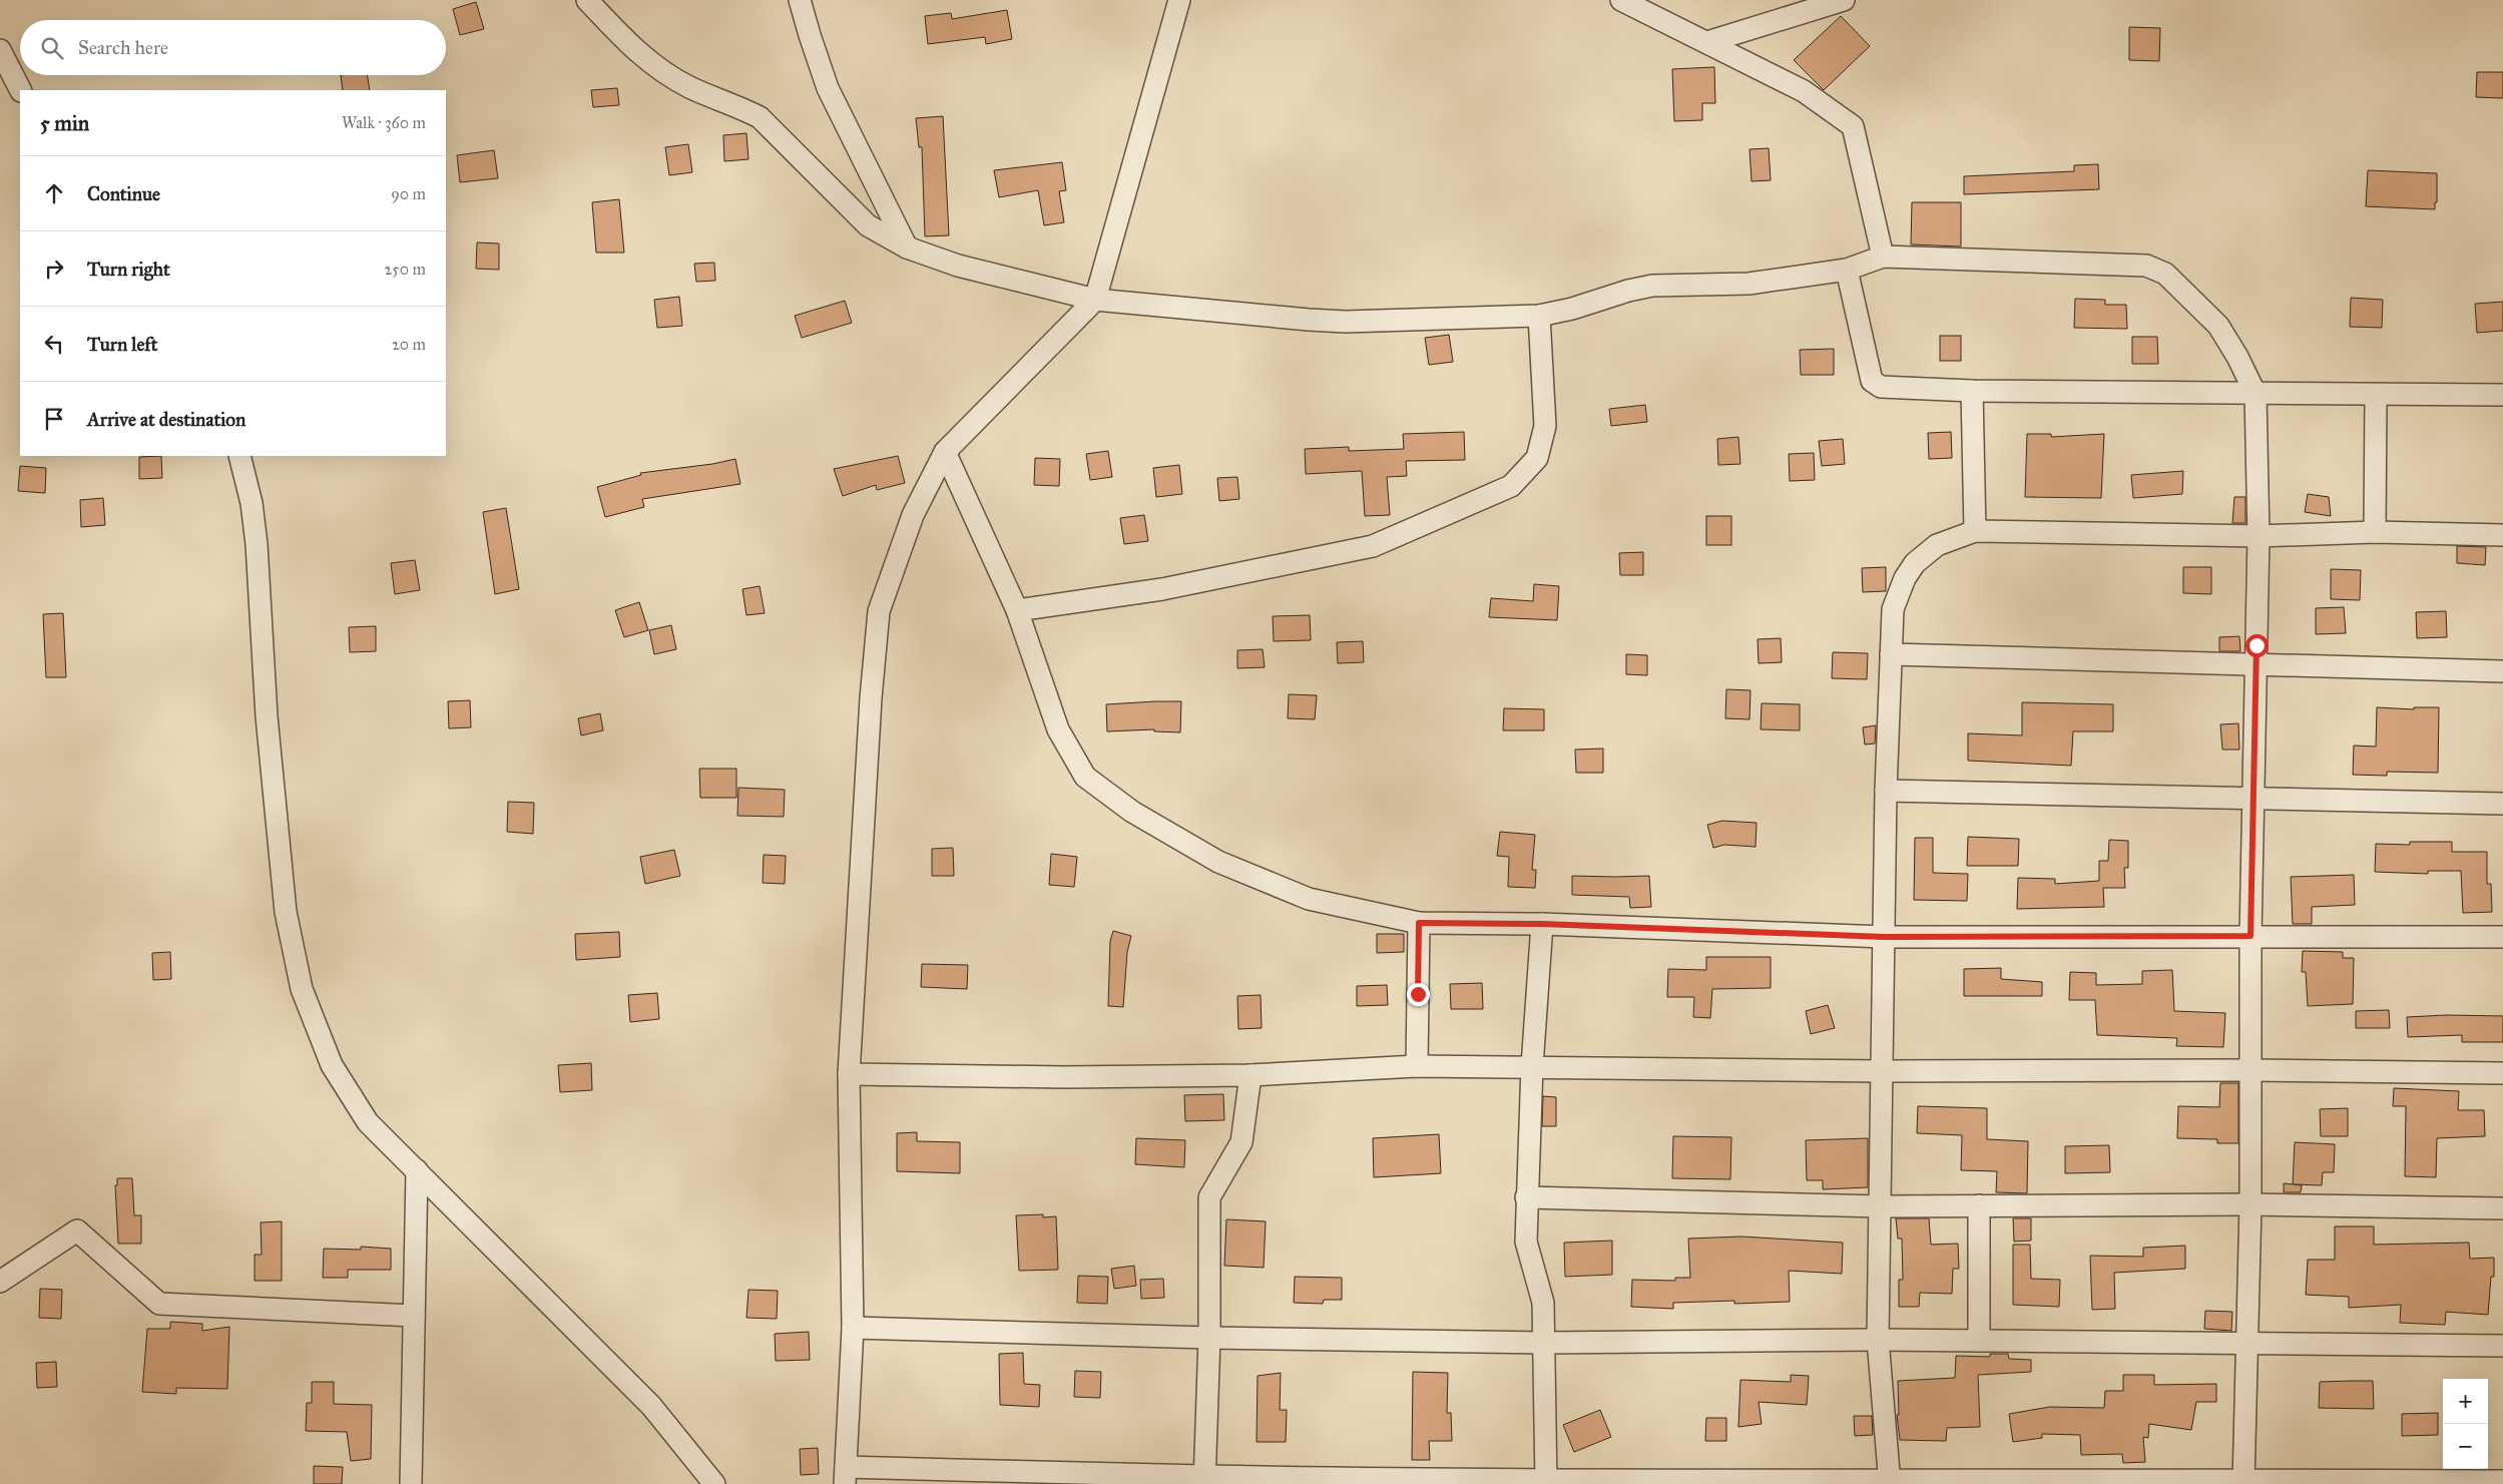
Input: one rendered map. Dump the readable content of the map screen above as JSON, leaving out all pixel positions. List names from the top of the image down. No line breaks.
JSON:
{"page":{"search":"Search here","heading":["5 min","Walk · 360 m"],"list":[["Continue","90 m"],["Turn right","250 m"],["Turn left","20 m"],"Arrive at destination"],"map_buttons":["+","−"]}}
